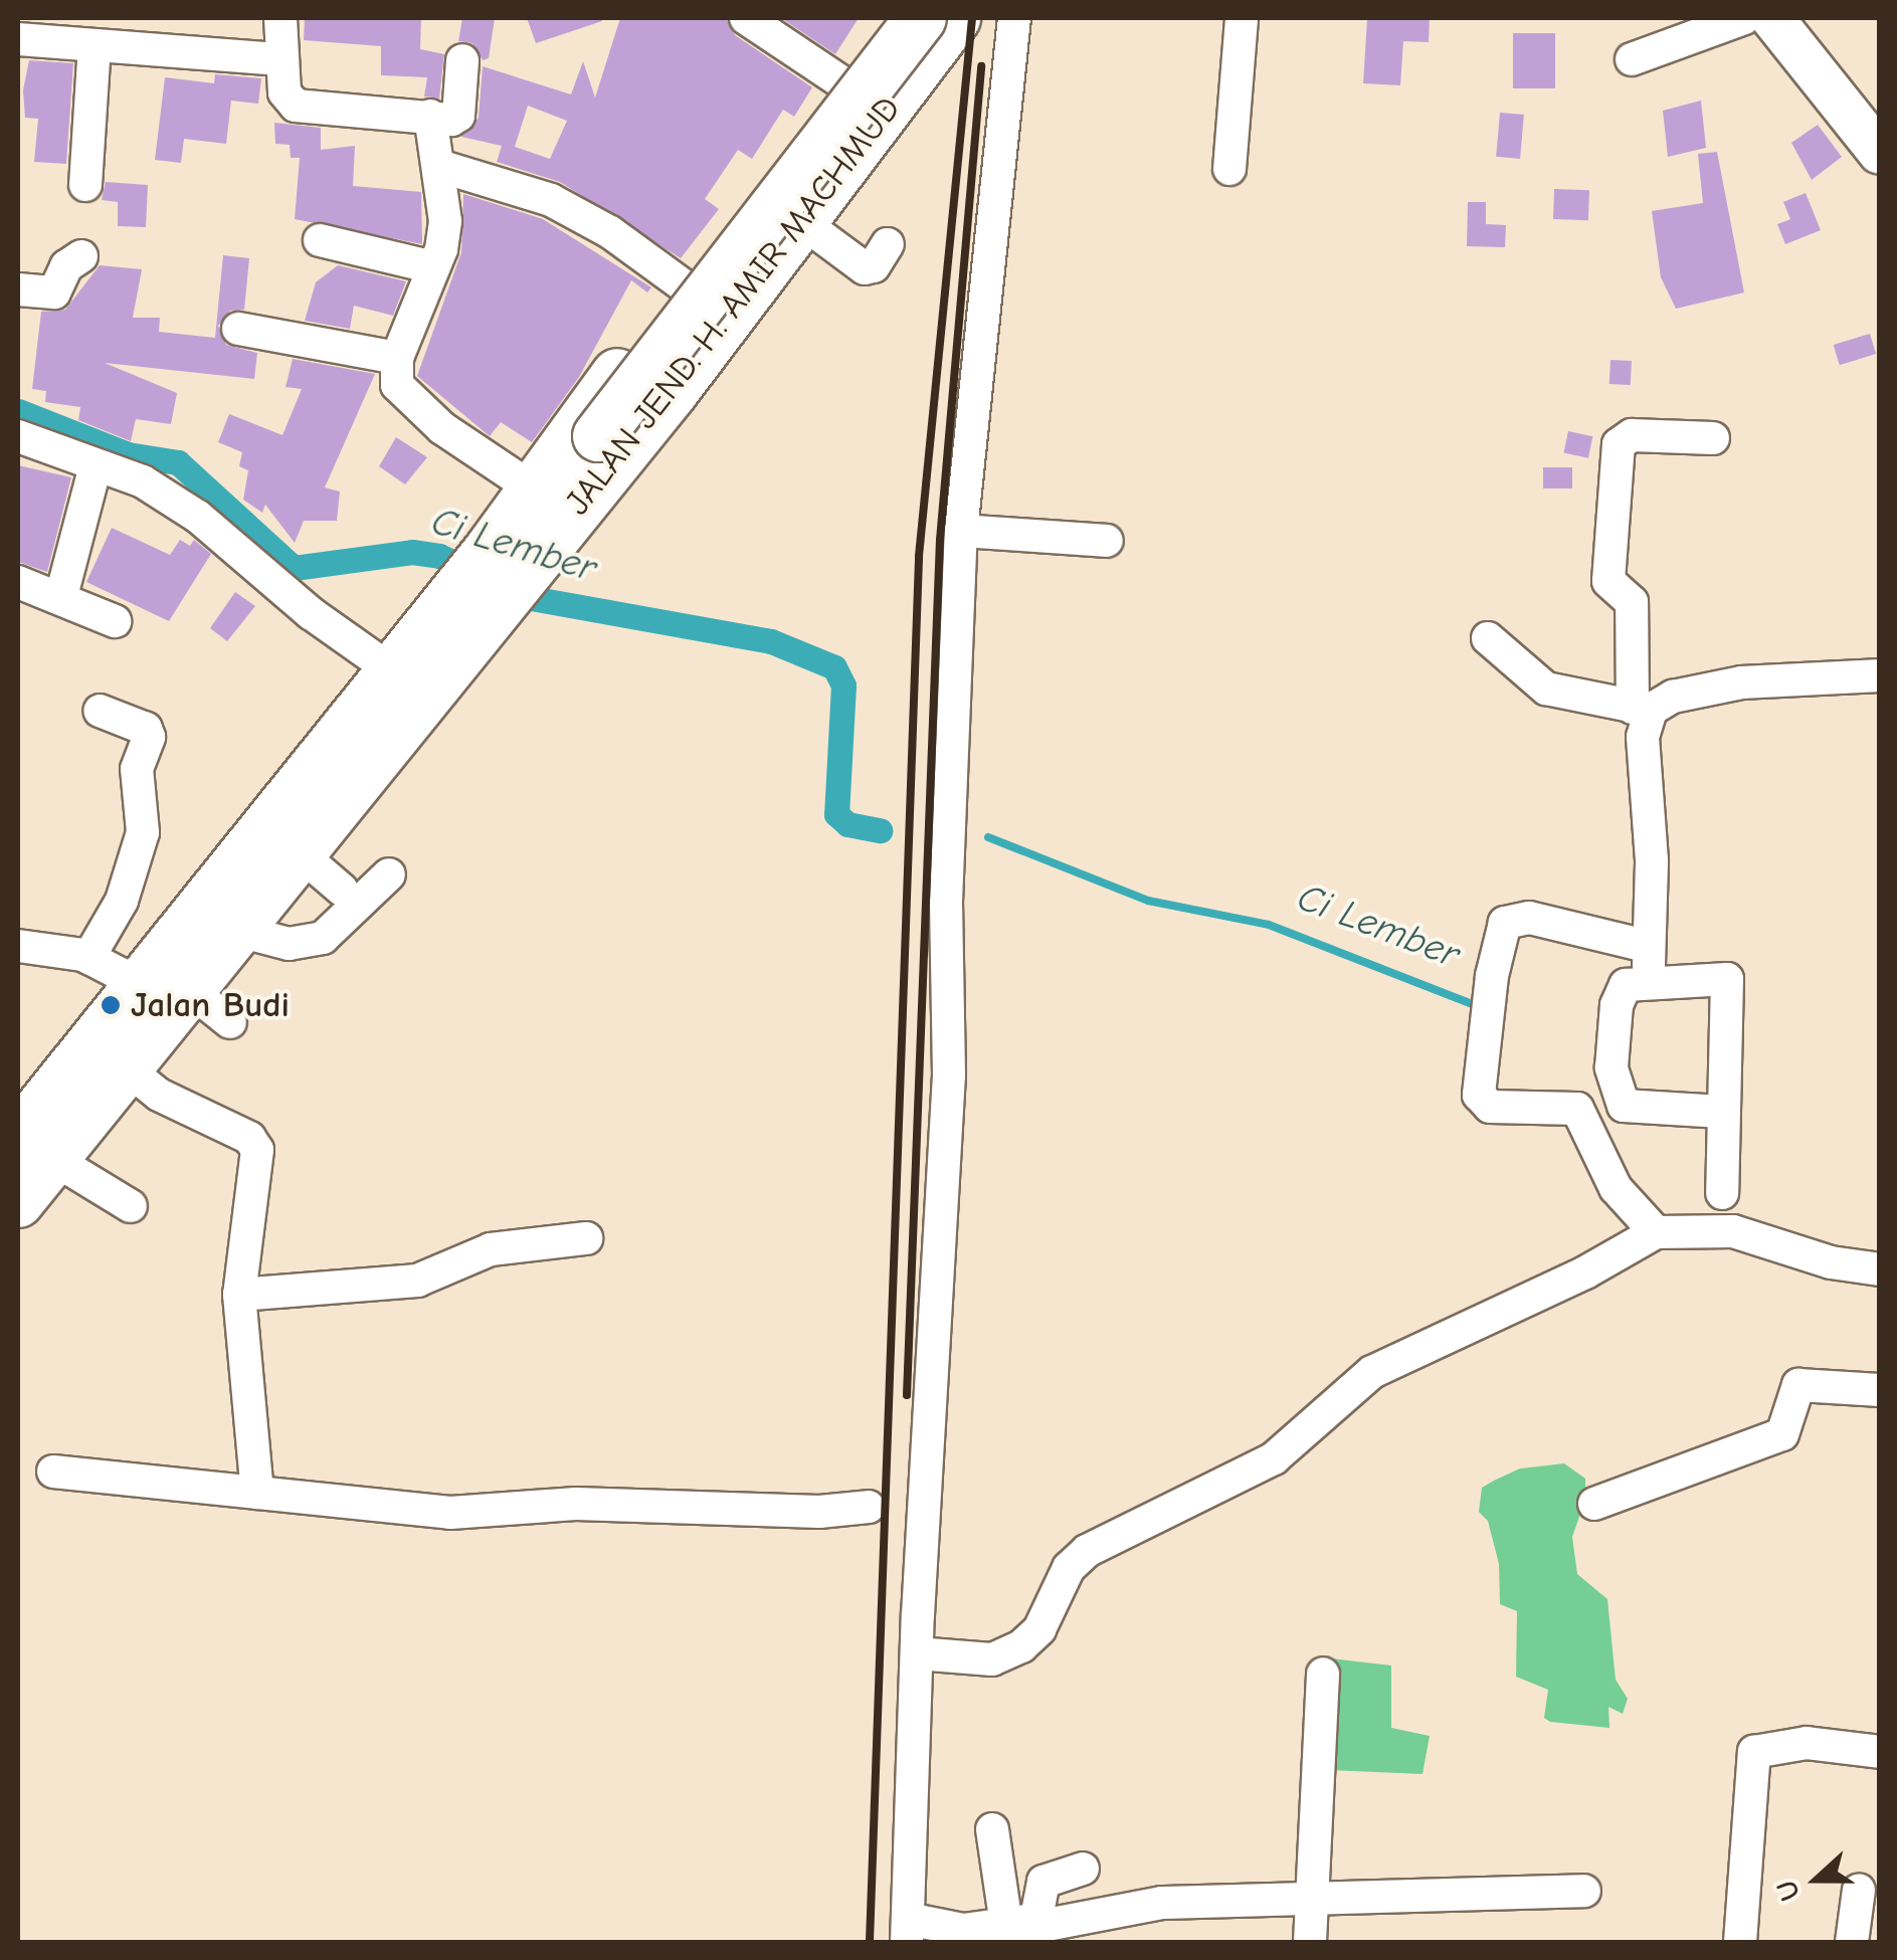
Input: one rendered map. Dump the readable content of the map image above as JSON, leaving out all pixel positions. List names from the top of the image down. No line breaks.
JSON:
{"streets":{"highway":["JALAN JEND. H. AMIR MACHMUD"]},"water":["Ci Lember"],"places":["Jalan Budi"],"north":"left"}
